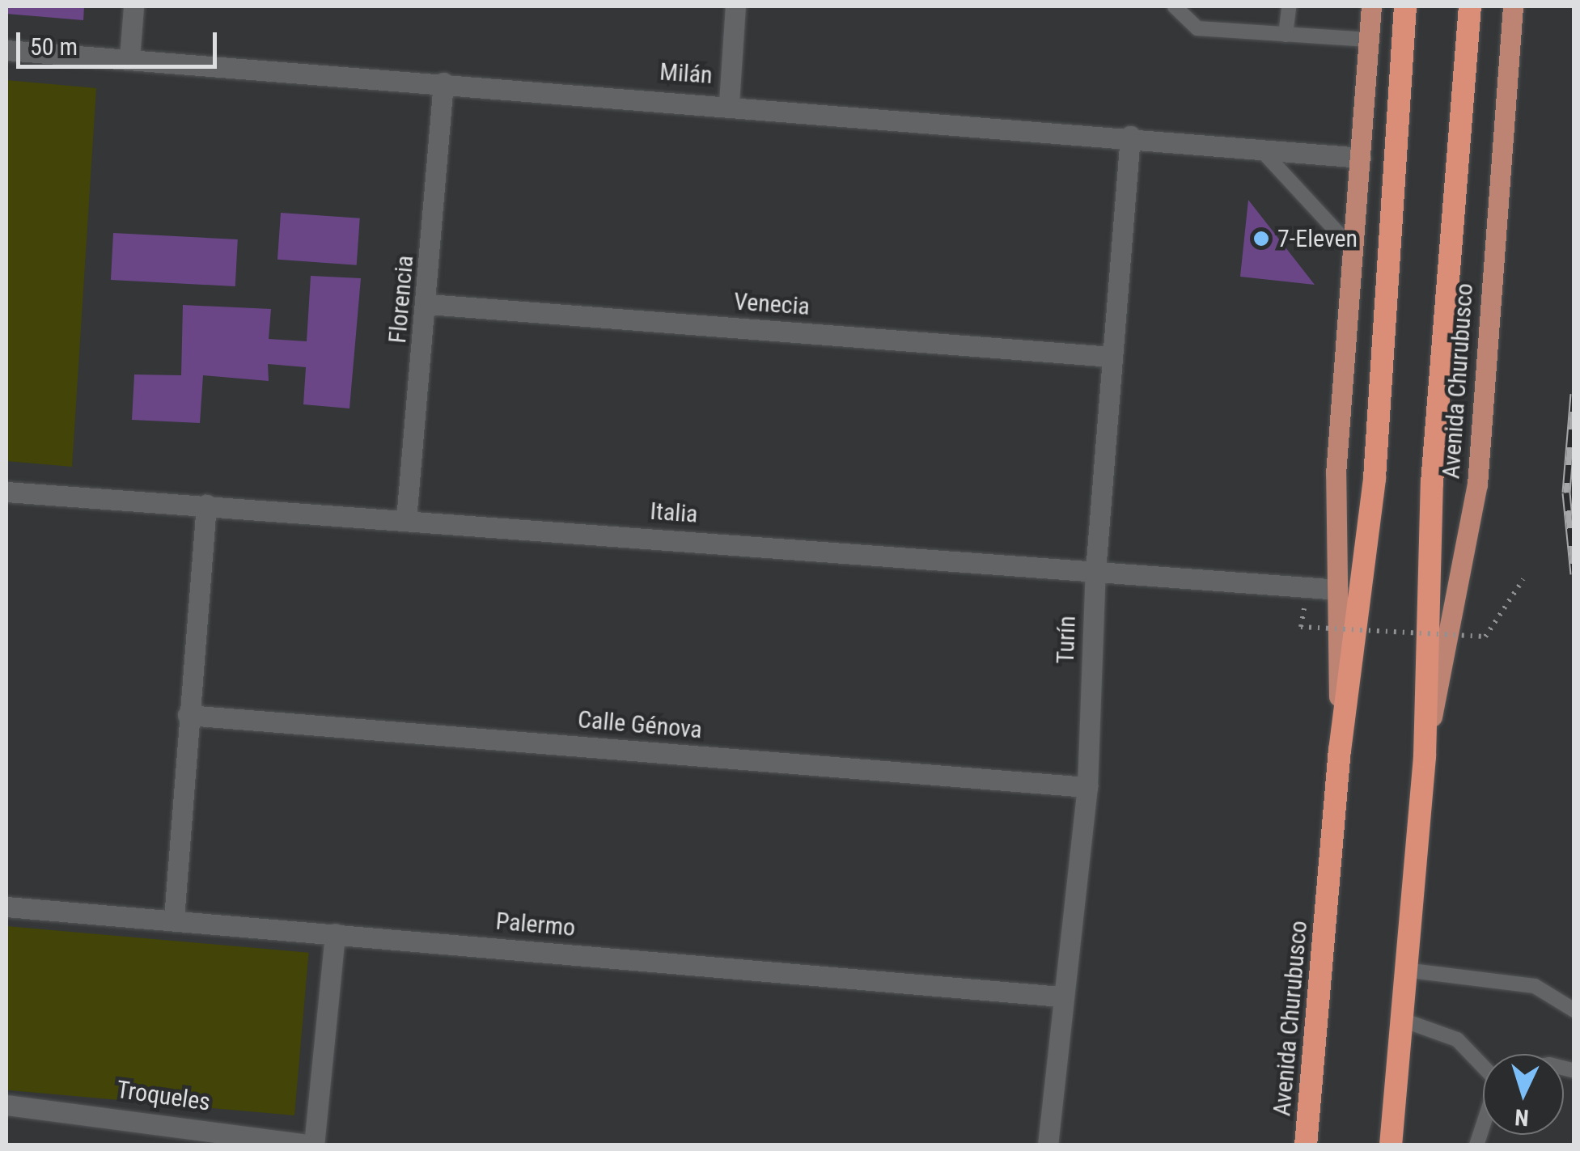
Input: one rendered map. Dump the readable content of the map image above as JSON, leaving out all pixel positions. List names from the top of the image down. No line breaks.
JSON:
{"streets":{"highway":["Avenida Churubusco"],"street":["Milán","Florencia","Venecia","Italia","Turín","Calle Génova","Palermo","Troqueles"]},"crossings":[["Milán","Florencia"],["Milán","Avenida Churubusco"],["Milán","Turín"],["Florencia","Venecia"],["Florencia","Italia"],["Venecia","Turín"],["Avenida Churubusco","Italia"],["Italia","Turín"],["Turín","Calle Génova"],["Turín","Palermo"],["Palermo","Troqueles"]],"places":["7-Eleven"],"scale_bar":"50 m","north":"bottom"}
